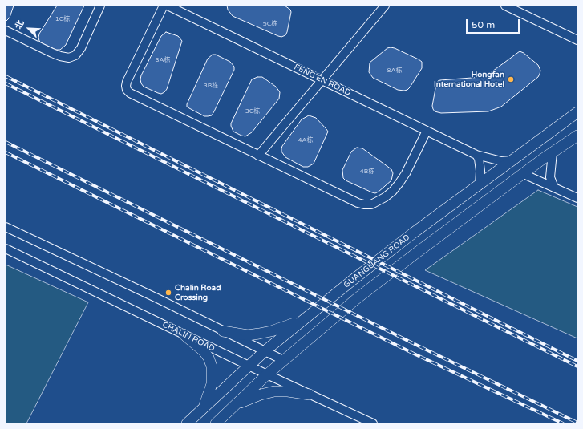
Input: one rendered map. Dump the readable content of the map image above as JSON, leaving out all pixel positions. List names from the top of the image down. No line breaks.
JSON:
{"streets":{"main road":["GUANGUANG ROAD"],"street":["FENG'EN ROAD","CHALIN ROAD"]},"crossings":[["FENG'EN ROAD","GUANGUANG ROAD"],["GUANGUANG ROAD","CHALIN ROAD"]],"places":["Hongfan International Hotel","Chalin Road Crossing"],"house_numbers":["1C栋","5C栋","3A栋","8A栋","3B栋","3C栋","4A栋","4B栋"],"scale_bar":"50 m","north":"top left"}
